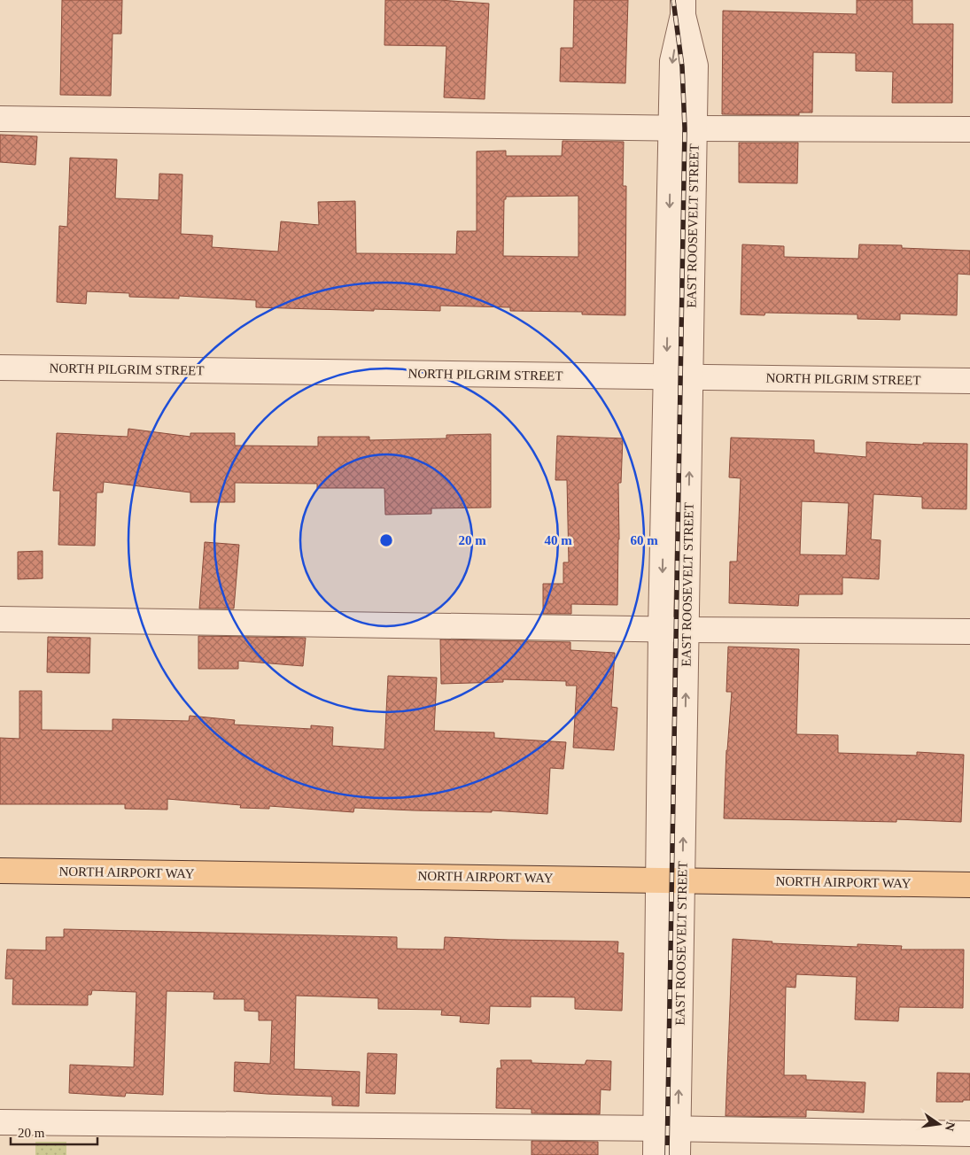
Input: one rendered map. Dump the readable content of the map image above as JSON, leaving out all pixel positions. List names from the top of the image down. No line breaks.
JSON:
{"streets":{"main road":["NORTH AIRPORT WAY"],"street":["EAST ROOSEVELT STREET","NORTH PILGRIM STREET"]},"crossings":[["EAST ROOSEVELT STREET","NORTH PILGRIM STREET"],["EAST ROOSEVELT STREET","NORTH AIRPORT WAY"]],"scale_bar":"20 m","north":"right","rings":["20 m","40 m","60 m"]}
